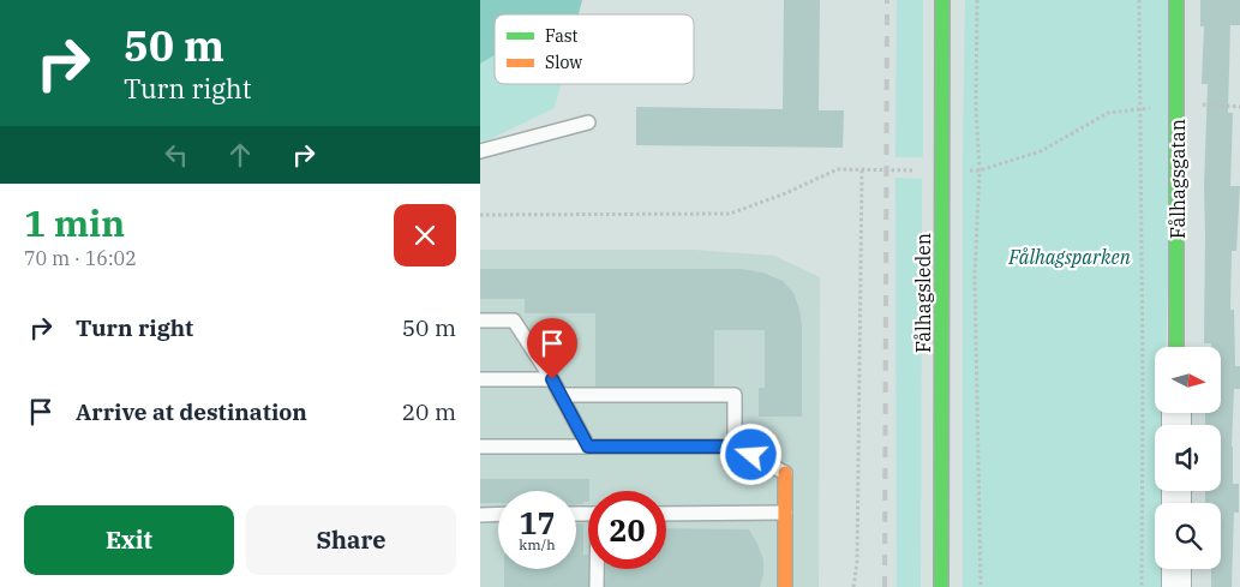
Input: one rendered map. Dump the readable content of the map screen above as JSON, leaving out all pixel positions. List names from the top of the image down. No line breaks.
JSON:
{"streets":{"main road":["Fålhagsgatan","Fålhagsleden"]},"parks":["Fålhagsparken"],"legend":["Fast","Slow"],"north":"right","page":{"turn":["50 m","Turn right"],"heading":["1 min","70 m · 16:02"],"list":[{"name":"Turn right","value":"50 m"},{"name":"Arrive at destination","value":"20 m"}],"speed":"17 km/h","limit":"20","buttons":["Exit","Share"]}}
